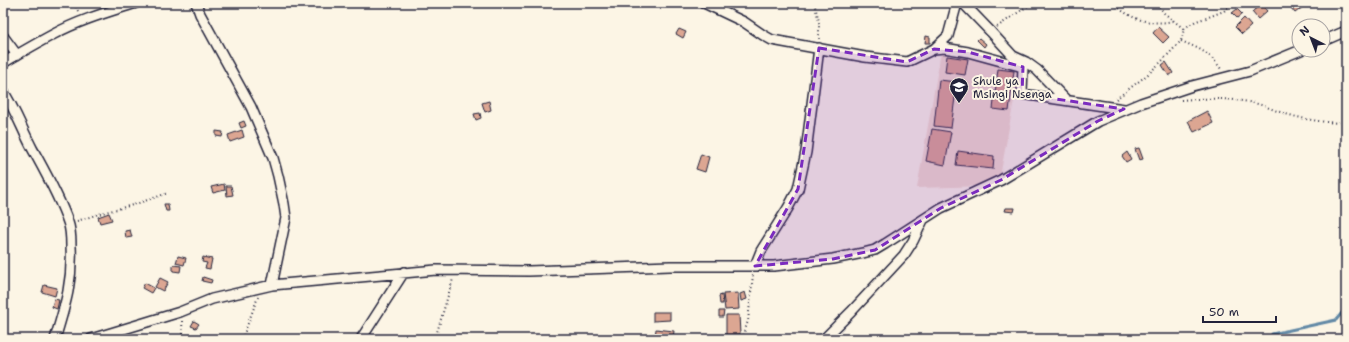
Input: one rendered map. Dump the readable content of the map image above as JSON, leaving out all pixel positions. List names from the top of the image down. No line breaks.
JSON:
{"places":{"school or university":["Shule ya Msingi Nsenga"]},"scale_bar":"50 m","north":"top left"}
